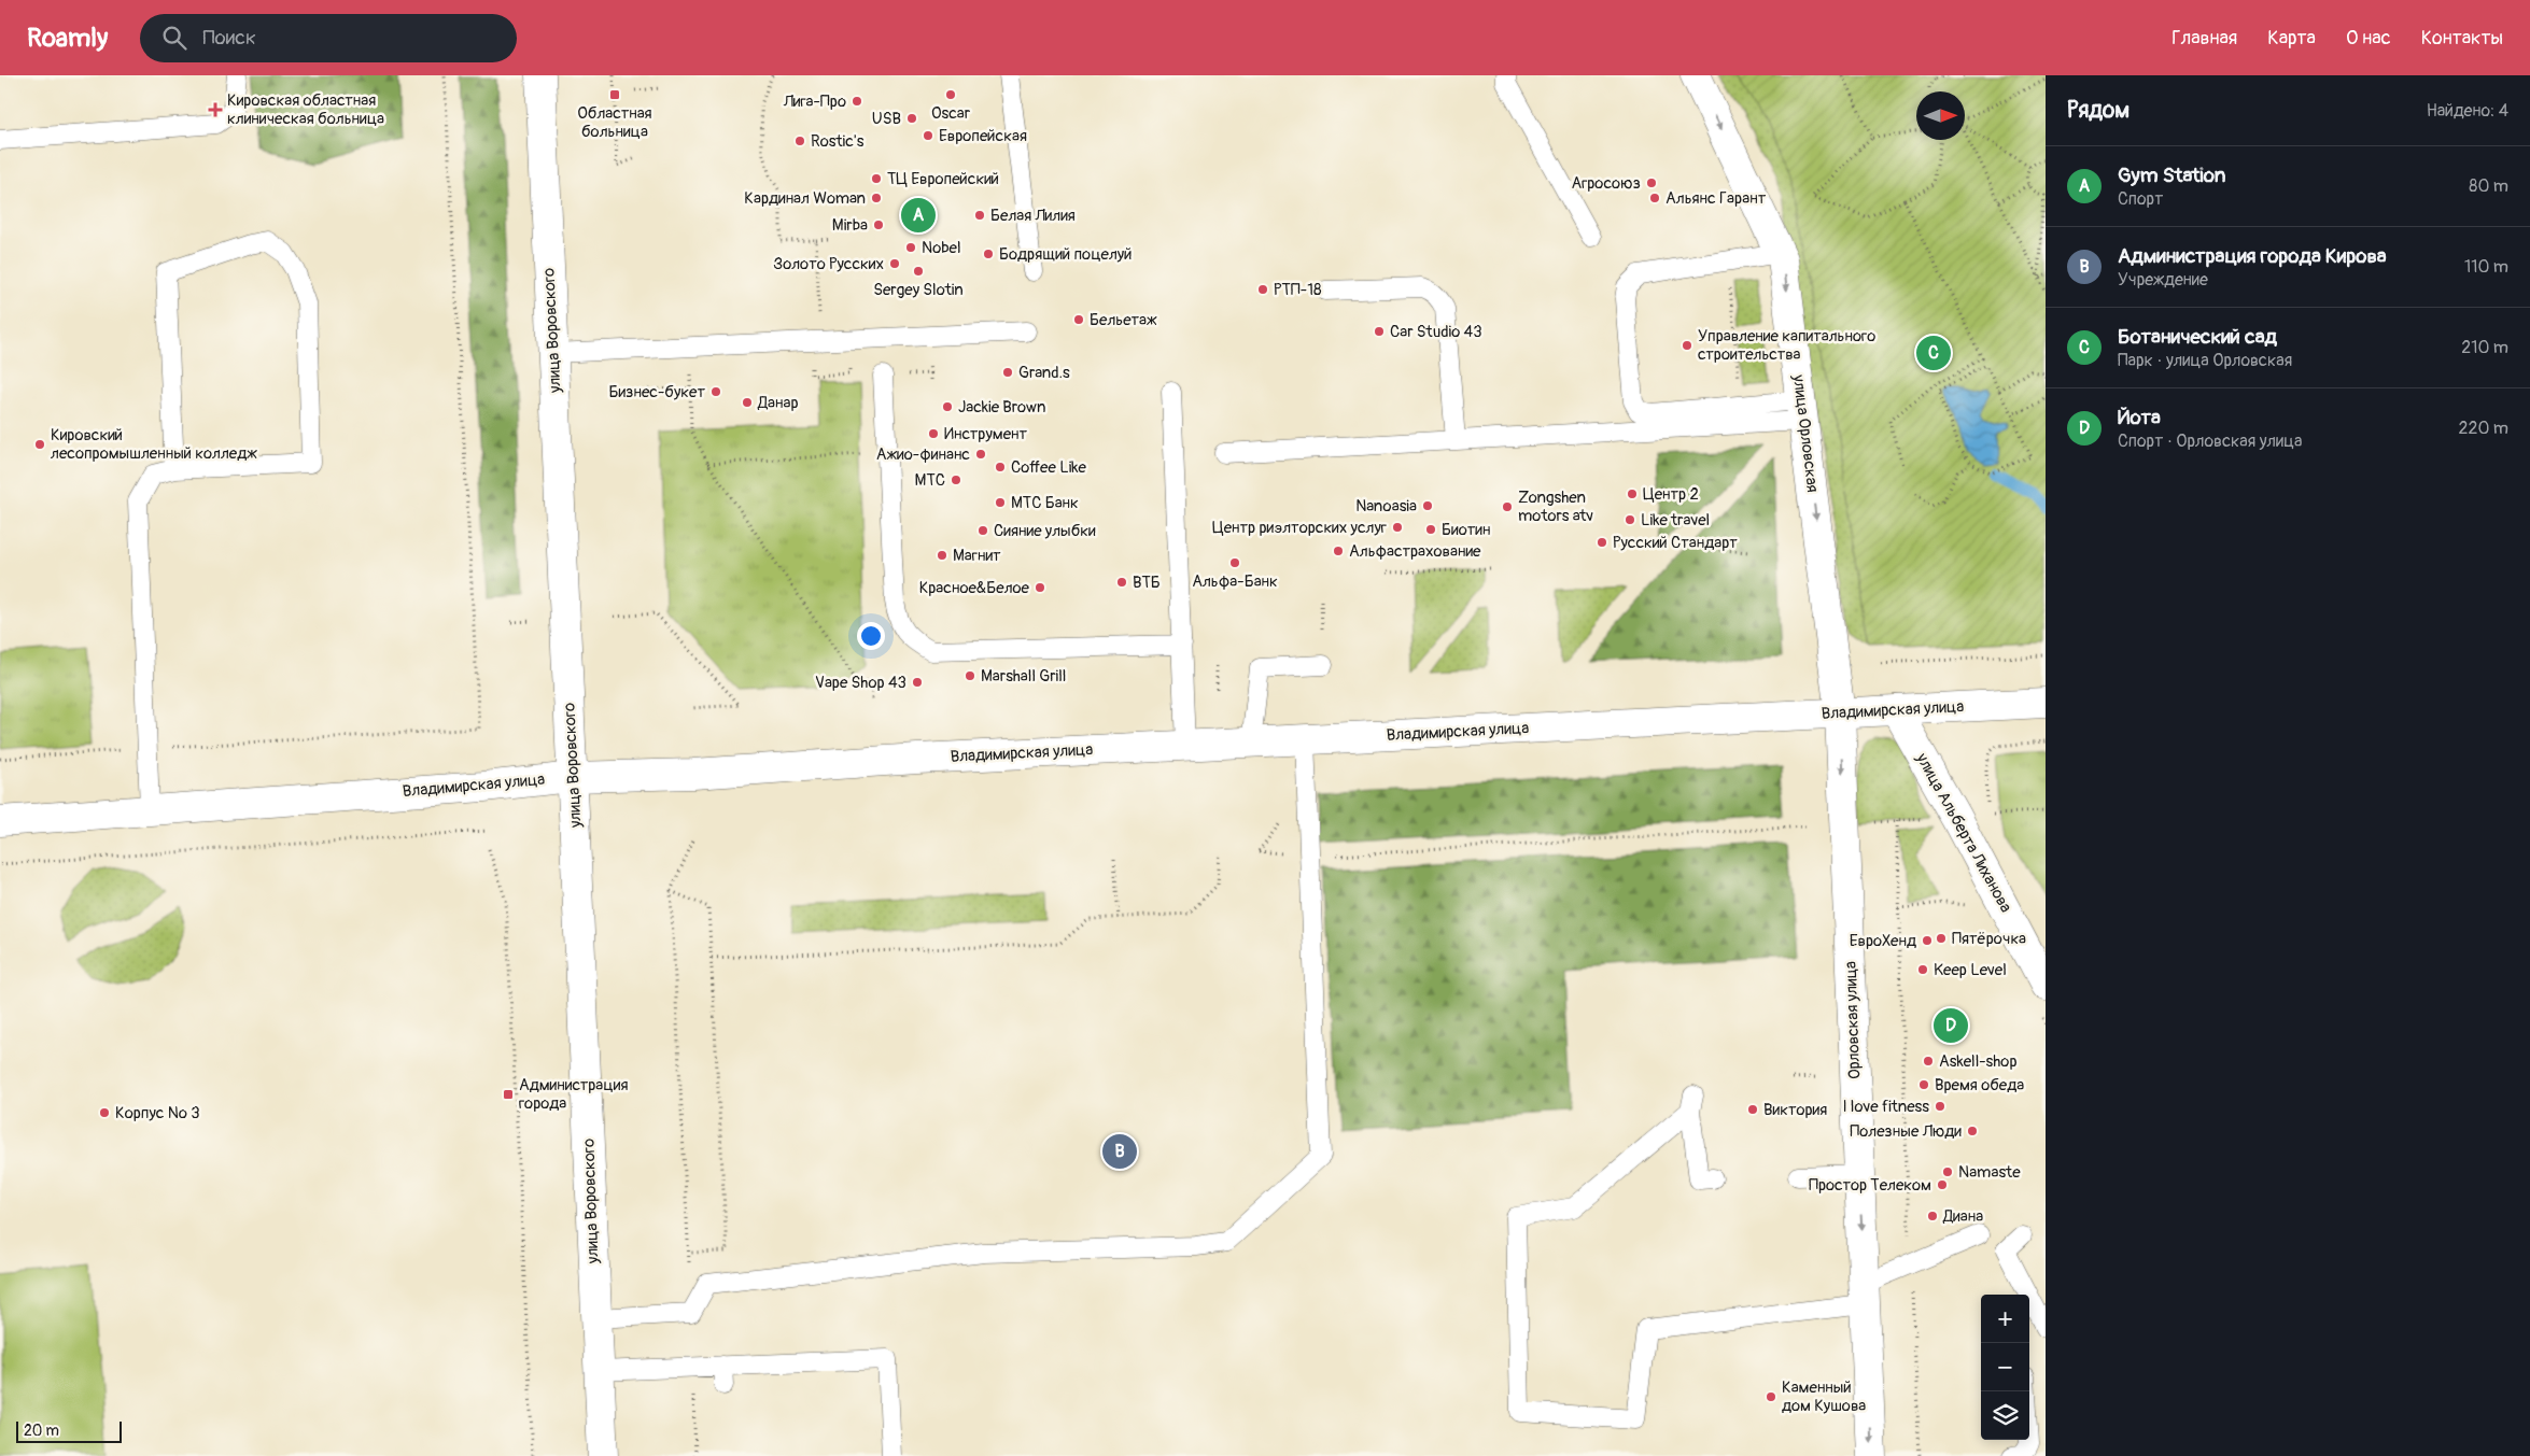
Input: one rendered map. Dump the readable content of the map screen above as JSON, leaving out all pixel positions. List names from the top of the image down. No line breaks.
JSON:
{"streets":{"main road":["улица Воровского","улица Орловская","Владимирская улица","улица Альберта Лиханова","Орловская улица"]},"crossings":[["улица Воровского","Владимирская улица"],["улица Орловская","Владимирская улица"],["улица Орловская","Орловская улица"],["Владимирская улица","улица Альберта Лиханова"],["Владимирская улица","Орловская улица"]],"one_way":["улица Орловская","Орловская улица"],"places":{"transit":["Областная больница","Администрация города"],"other":["Oscar","Лига-Про","USB","Европейская","Rostiс's","ТЦ Европейский","Агросоюз","Кардинал Woman","Альянс Гарант","Белая Лилия","Mirba","Nobel","Бодрящий поцелуй","Золото Русских","Sergey Slotin","РТП-18","Бельетаж","Car Studio 43","Управление капитального строительства","Grand.s","Бизнес-букет","Данар","Jackie Brown","Инструмент","Кировский лесопромышленный колледж","Ажио-финанс","Coffee Like","МТС","Центр 2","МТС Банк","Nanoasia","Zongshen motors atv","Like travel","Центр риэлторских услуг","Биотин","Сияние улыбки","Русский Стандарт","Альфастрахование","Магнит","Альфа-Банк","ВТБ","Красное&Белое","Marshall Grill","Vape Shop 43","Пятёрочка","ЕвроХенд","Keep Level","Askell-shop","Время обеда","I love fitness","Виктория","Корпус № 3","Полезные Люди","Namaste","Простор Телеком","Диана","Каменный дом Кушова"],"health":["Кировская областная клиническая больница"]},"scale_bar":"20 m","north":"right","page":{"header":"Roamly","search":"Поиск","nav":["Главная","Карта","О нас","Контакты"],"heading":["Рядом","Найдено: 4"],"list":[{"mark":"A","name":"Gym Station","note":"Спорт","value":"80 m"},{"mark":"B","name":"Администрация города Кирова","note":"Учреждение","value":"110 m"},{"mark":"C","name":"Ботанический сад","note":"Парк · улица Орловская","value":"210 m"},{"mark":"D","name":"Йота","note":"Спорт · Орловская улица","value":"220 m"}],"pins":["A","C","D","B"],"map_buttons":["+","−"],"scale":"20 m"}}
